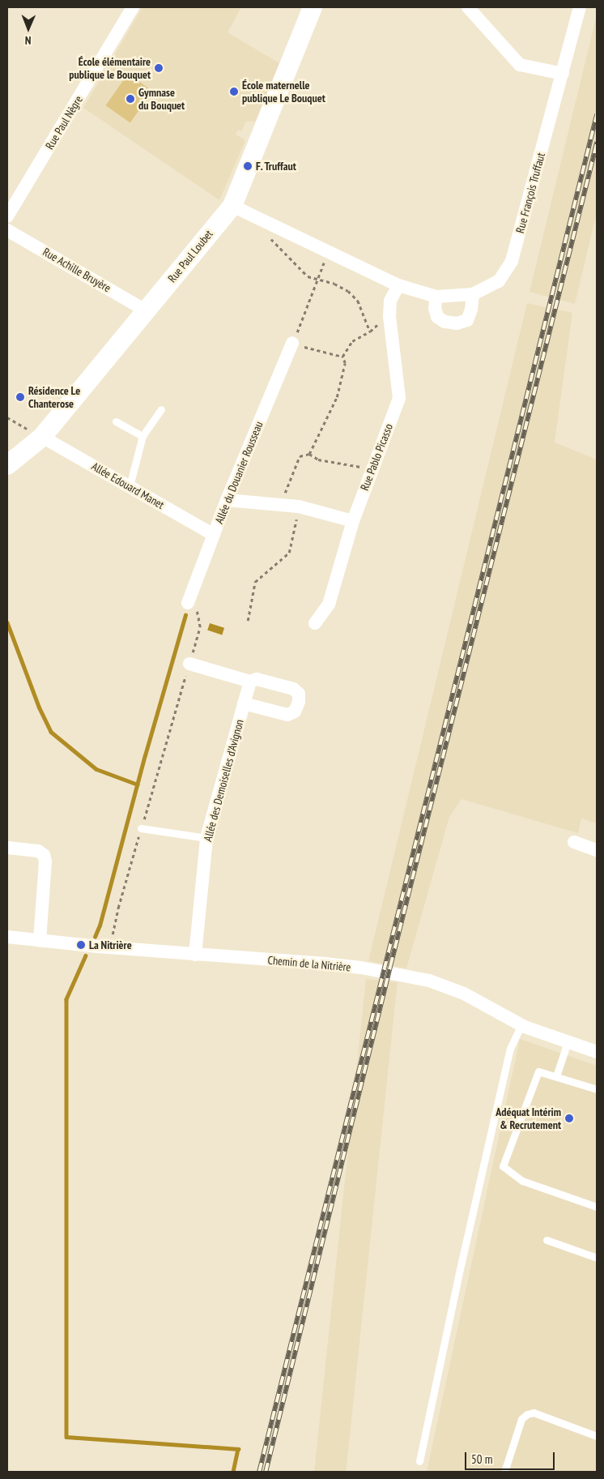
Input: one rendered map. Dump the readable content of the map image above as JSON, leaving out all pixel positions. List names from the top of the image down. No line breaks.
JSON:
{"streets":{"street":["Rue Paul Nègre","Rue François Truffaut","Rue Paul Loubet","Rue Achille Bruyère","Rue Pablo Picasso","Allée du Douanier Rousseau","Allée Edouard Manet","Allée des Demoiselles d'Avignon","Chemin de la Nitrière"]},"crossings":[["Rue François Truffaut","Rue Paul Loubet"],["Rue François Truffaut","Rue Pablo Picasso"],["Rue Paul Loubet","Rue Achille Bruyère"],["Rue Paul Loubet","Allée Edouard Manet"],["Allée du Douanier Rousseau","Allée Edouard Manet"],["Allée des Demoiselles d'Avignon","Chemin de la Nitrière"]],"places":["École élémentaire publique le Bouquet","École maternelle publique Le Bouquet","Gymnase du Bouquet","F. Truffaut","Résidence Le Chanterose","La Nitrière","Adéquat Intérim & Recrutement"],"scale_bar":"50 m","north":"bottom"}
